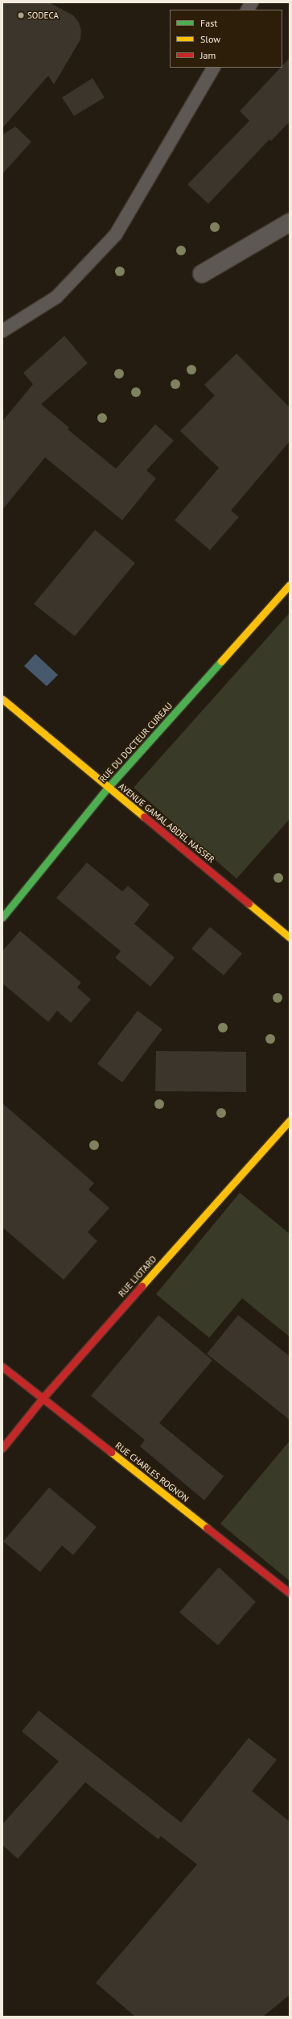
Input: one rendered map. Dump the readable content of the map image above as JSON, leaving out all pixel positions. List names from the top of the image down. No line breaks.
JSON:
{"streets":{"street":["RUE DU DOCTEUR CUREAU","AVENUE GAMAL ABDEL NASSER","RUE LIOTARD","RUE CHARLES ROGNON"]},"crossings":[["RUE DU DOCTEUR CUREAU","AVENUE GAMAL ABDEL NASSER"],["RUE LIOTARD","RUE CHARLES ROGNON"]],"places":["SODECA"],"legend":["Fast","Slow","Jam"]}
